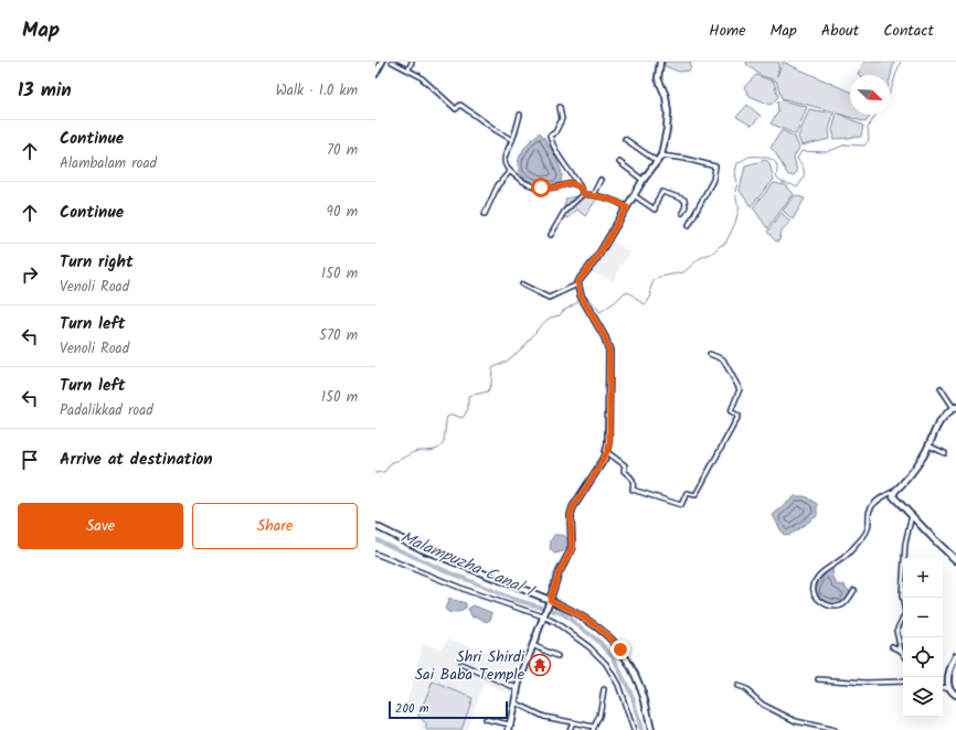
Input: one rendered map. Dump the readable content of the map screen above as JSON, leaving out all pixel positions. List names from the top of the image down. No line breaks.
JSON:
{"water":["Malampuzha Canal 1"],"places":{"temple":["Shri Shirdi Sai Baba Temple"]},"scale_bar":"200 m","north":"bottom right","page":{"header":"Map","nav":["Home","Map","About","Contact"],"heading":["13 min","Walk · 1.0 km"],"list":[["Continue","Alambalam road","70 m"],["Continue","90 m"],["Turn right","Venoli Road","150 m"],["Turn left","Venoli Road","570 m"],["Turn left","Padalikkad road","150 m"],"Arrive at destination"],"buttons":["Save","Share"],"map_buttons":["+","−"],"scale":"200 m"}}
